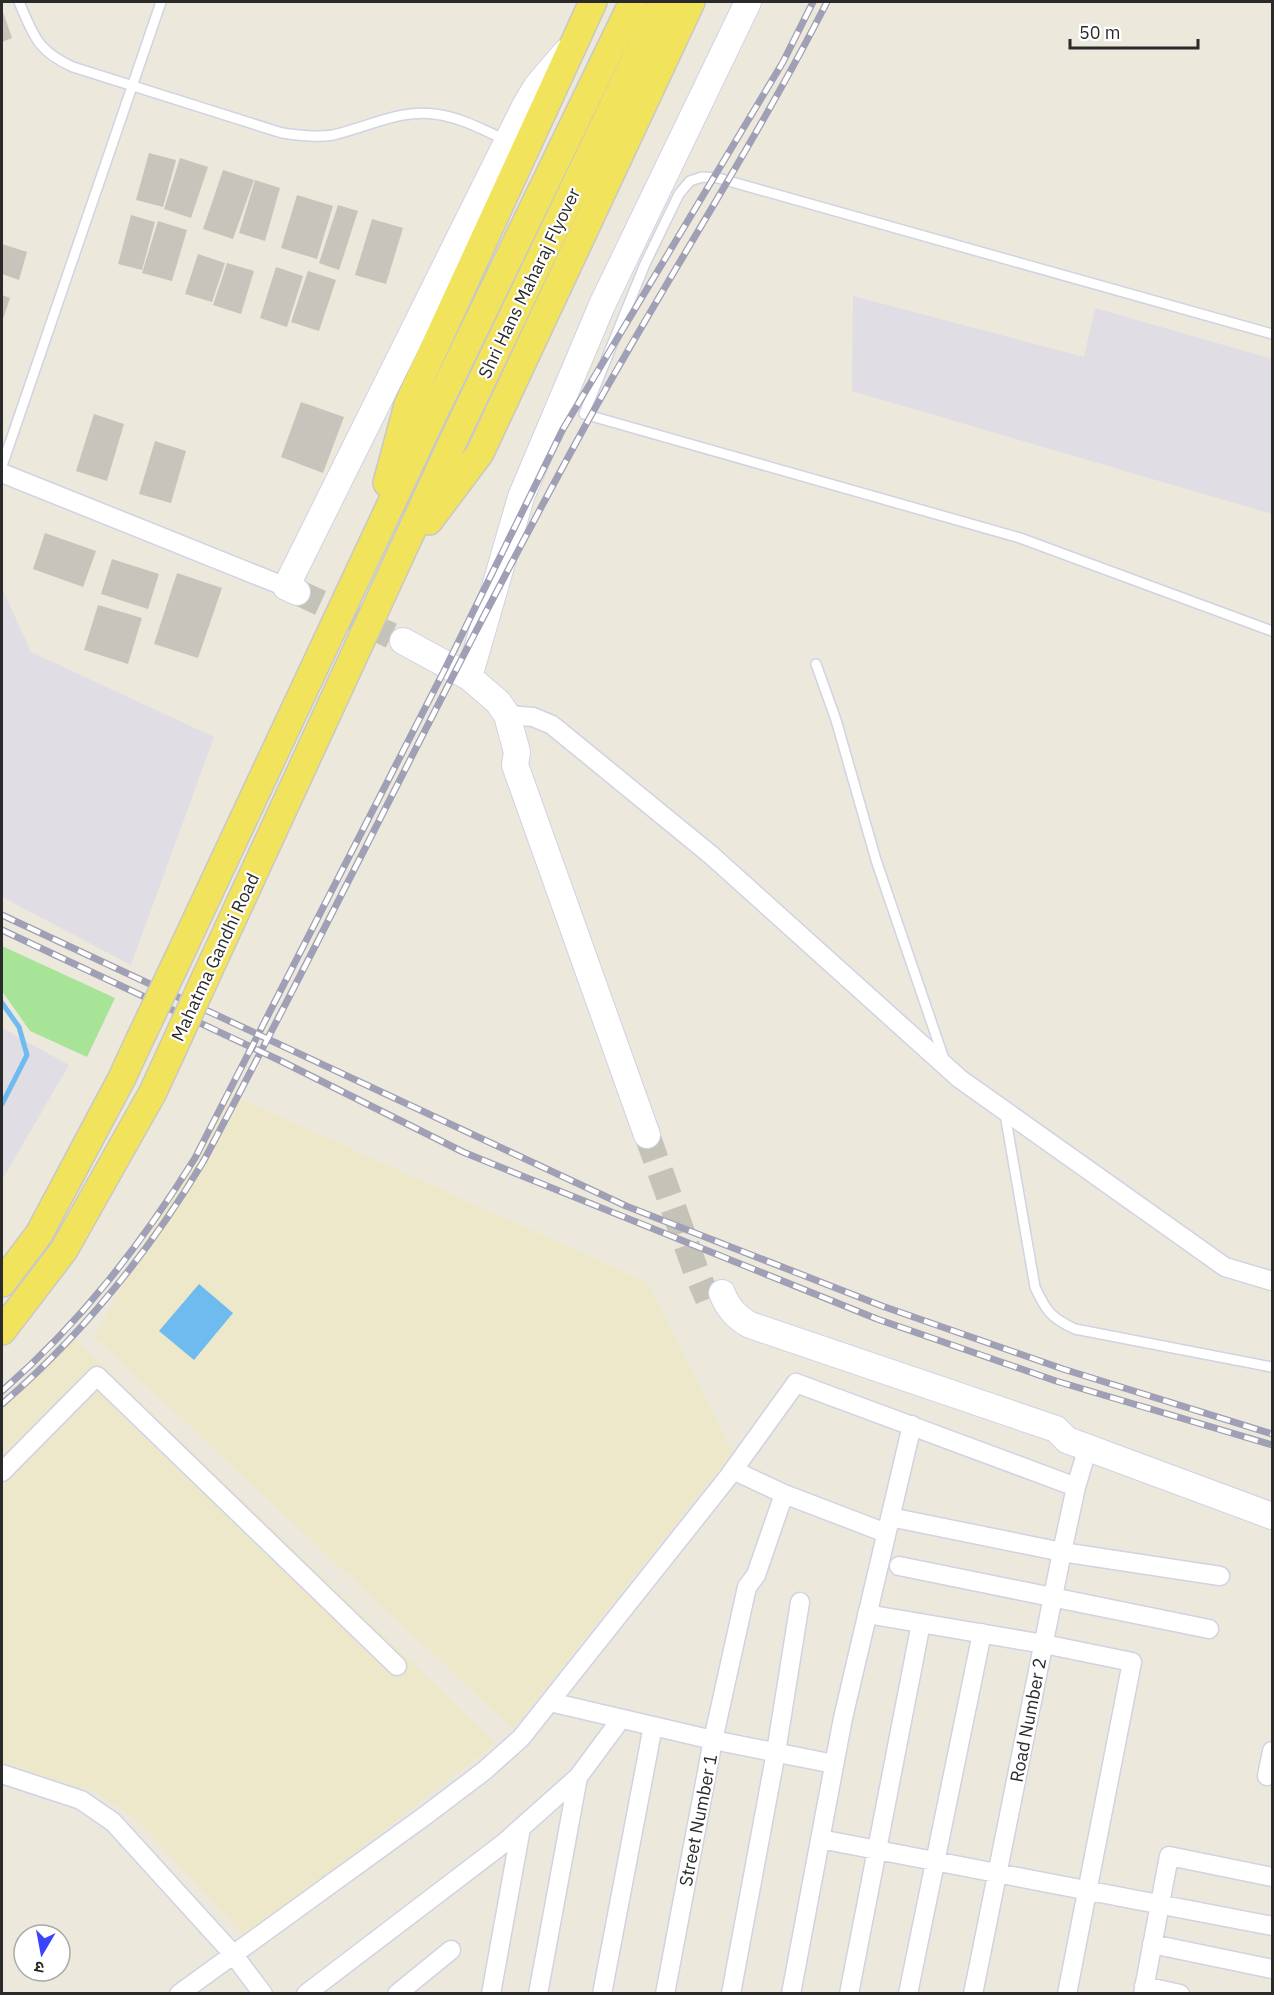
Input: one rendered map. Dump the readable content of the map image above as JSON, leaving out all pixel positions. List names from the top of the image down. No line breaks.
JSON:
{"streets":{"main road":["Shri Hans Maharaj Flyover","Mahatma Gandhi Road"],"street":["Road Number 2","Street Number 1"]},"crossings":[["Shri Hans Maharaj Flyover","Mahatma Gandhi Road"]],"scale_bar":"50 m","north":"bottom"}
